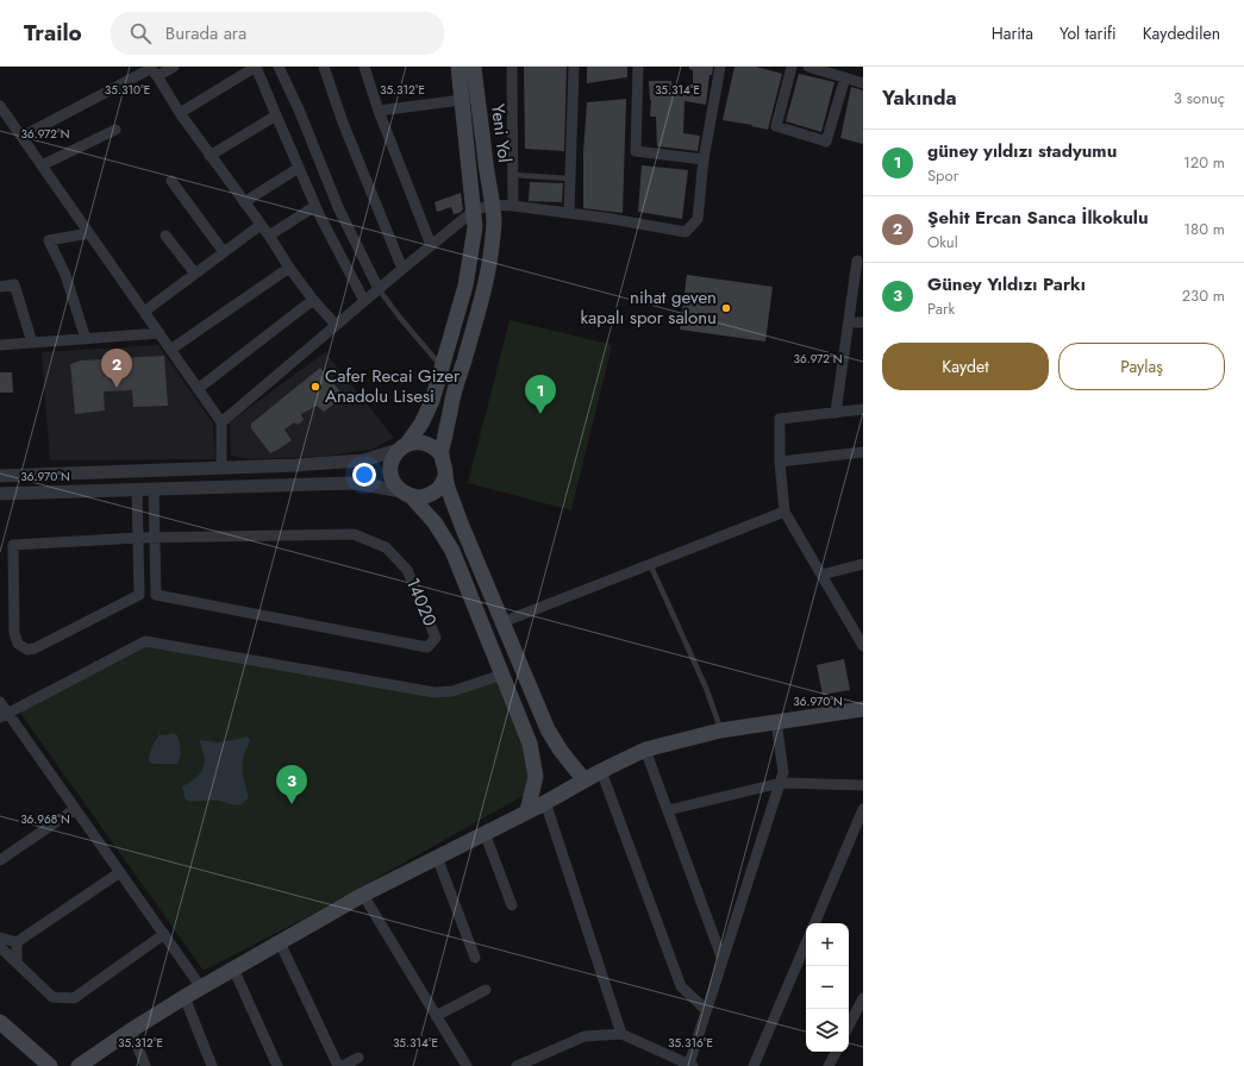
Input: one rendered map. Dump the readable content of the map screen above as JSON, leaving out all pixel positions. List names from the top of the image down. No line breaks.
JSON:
{"streets":{"main road":["Yeni Yol"],"street":["14020"]},"places":["nihat geven kapalı spor salonu","Cafer Recai Gizer Anadolu Lisesi"],"page":{"header":"Trailo","search":"Burada ara","nav":["Harita","Yol tarifi","Kaydedilen"],"heading":["Yakında","3 sonuç"],"list":[{"mark":"1","name":"güney yıldızı stadyumu","note":"Spor","value":"120 m"},{"mark":"2","name":"Şehit Ercan Sanca İlkokulu","note":"Okul","value":"180 m"},{"mark":"3","name":"Güney Yıldızı Parkı","note":"Park","value":"230 m"}],"buttons":["Kaydet","Paylaş"],"pins":["2","1","3"],"map_buttons":["+","−"]},"coordinates":["35.310°E","35.312°E","35.314°E","36.972°N","36.970°N","36.968°N","35.316°E"]}
